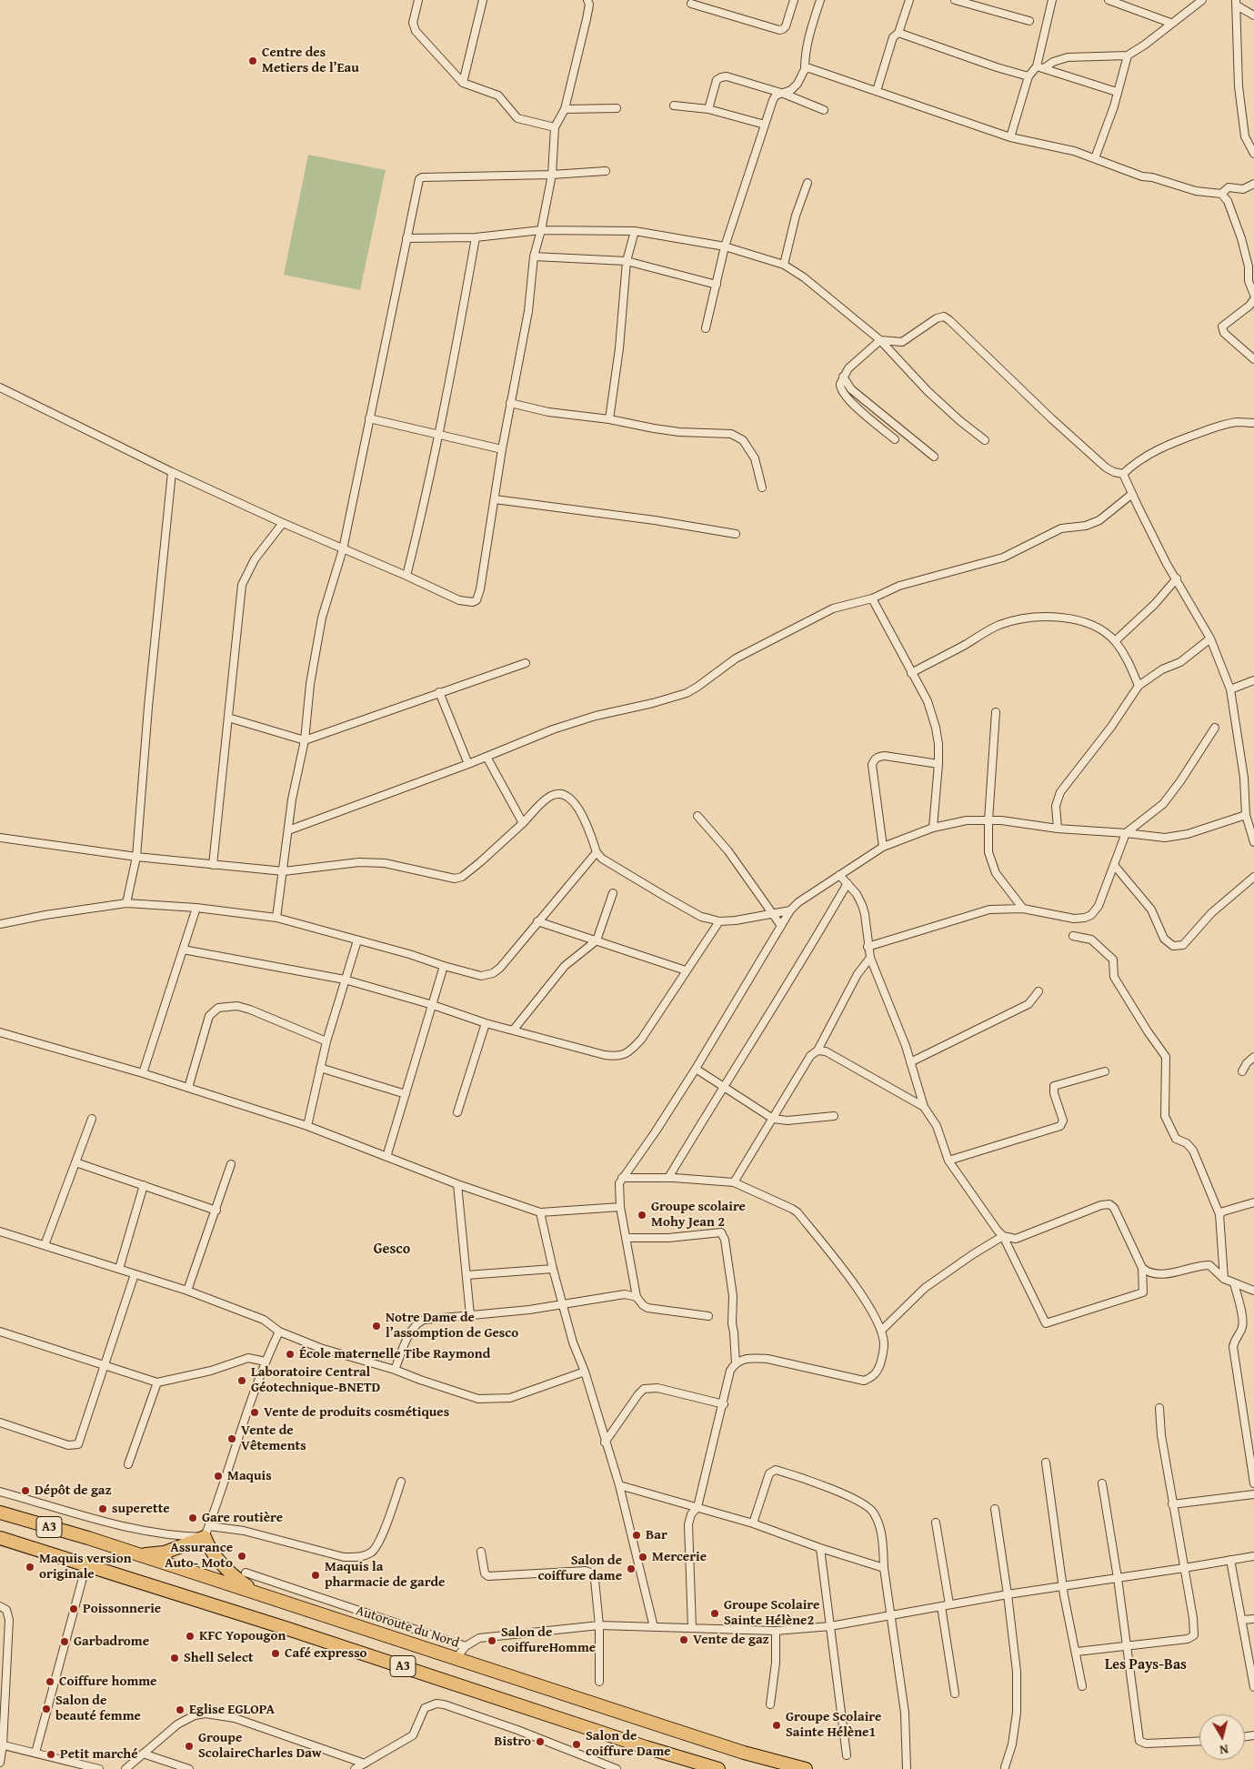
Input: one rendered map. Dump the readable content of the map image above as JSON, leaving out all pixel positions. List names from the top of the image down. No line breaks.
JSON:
{"streets":{"highway":["A3","Autoroute du Nord"]},"districts":["Gesco","Les Pays-Bas"],"places":["Centre des Metiers de l’Eau","Groupe scolaire Mohy Jean 2","Notre Dame de l’assomption de Gesco","École maternelle Tibe Raymond","Laboratoire Central Géotechnique-BNETD","Vente de produits cosmétiques","Vente de Vêtements","Maquis","Dépôt de gaz","superette","Gare routière","Bar","Assurance Auto- Moto","Mercerie","Maquis version originale","Salon de coiffure dame","Maquis la pharmacie de garde","Poissonnerie","Groupe Scolaire Sainte Hélène2","KFC Yopougon","Vente de gaz","Salon de coiffureHomme","Garbadrome","Café expresso","Shell Select","Coiffure homme","Salon de beauté femme","Eglise EGLOPA","Groupe Scolaire Sainte Hélène1","Bistro","Salon de coiffure Dame","Groupe ScolaireCharles Daw","Petit marché"],"north":"bottom"}
